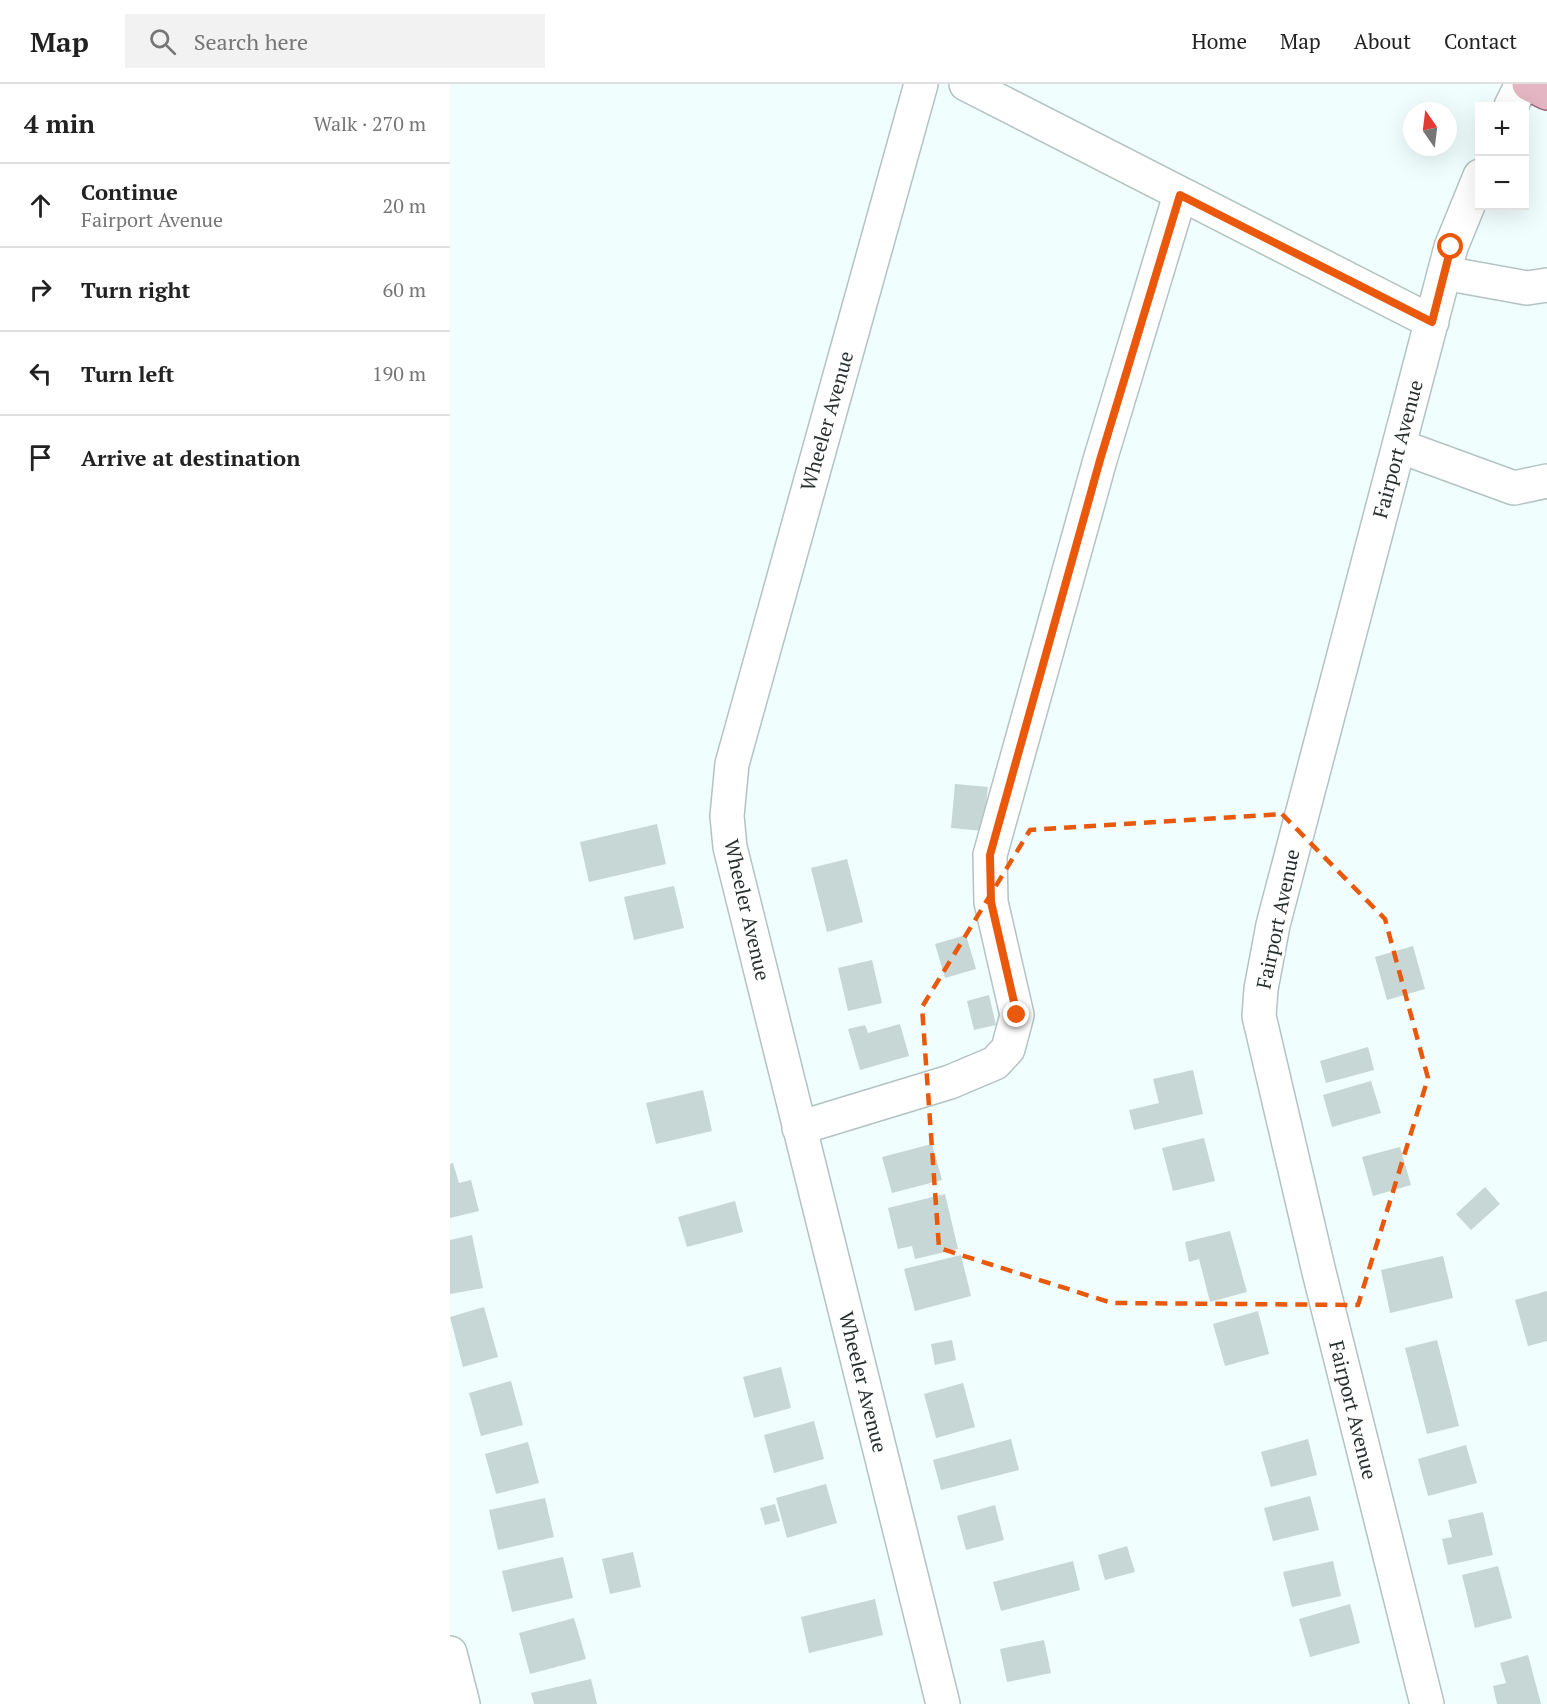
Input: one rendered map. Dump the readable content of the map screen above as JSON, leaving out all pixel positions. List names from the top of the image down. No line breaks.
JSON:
{"streets":{"street":["Wheeler Avenue","Fairport Avenue"]},"north":"top","page":{"header":"Map","search":"Search here","nav":["Home","Map","About","Contact"],"heading":["4 min","Walk · 270 m"],"map_buttons":["+","−"],"list":[["Continue","Fairport Avenue","20 m"],["Turn right","60 m"],["Turn left","190 m"],"Arrive at destination"]}}
